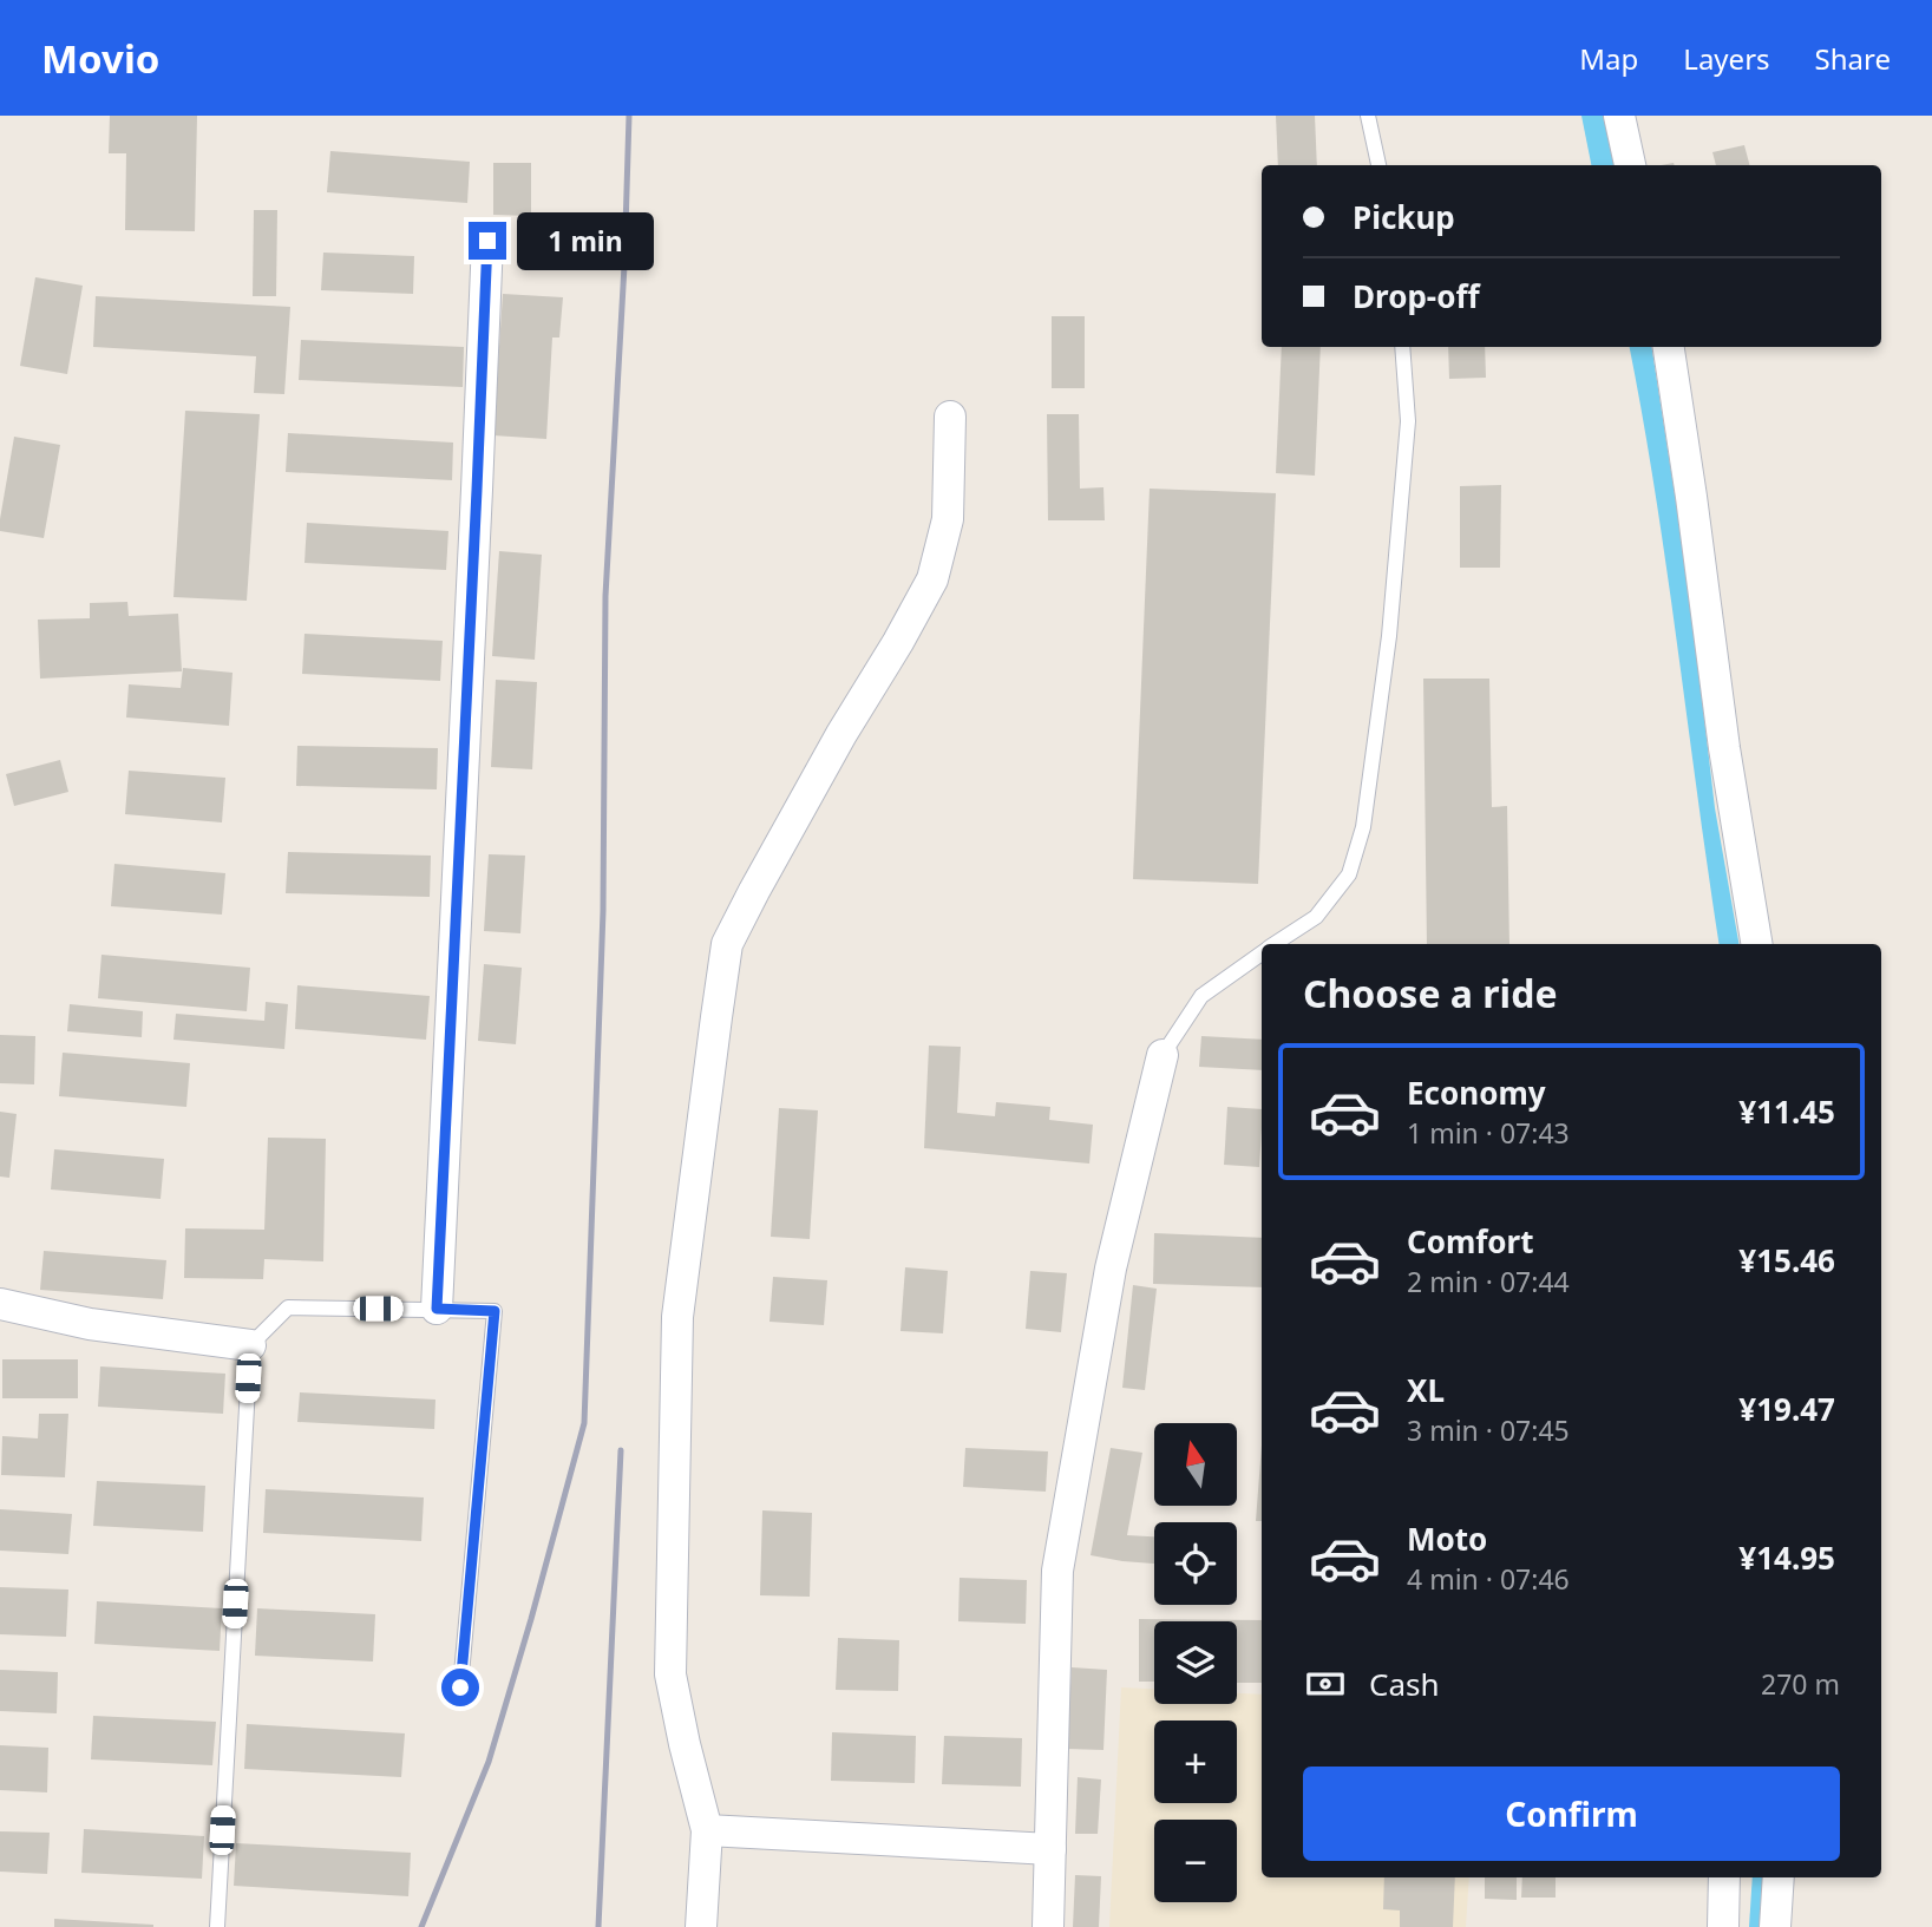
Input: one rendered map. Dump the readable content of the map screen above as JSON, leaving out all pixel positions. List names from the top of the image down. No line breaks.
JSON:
{"north":"top","page":{"header":"Movio","nav":["Map","Layers","Share"],"banner":["Pickup","Drop-off"],"bubble":"1 min","heading":"Choose a ride","list":[{"name":"Economy","note":"1 min · 07:43","value":"¥11.45"},{"name":"Comfort","note":"2 min · 07:44","value":"¥15.46"},{"name":"XL","note":"3 min · 07:45","value":"¥19.47"},{"name":"Moto","note":"4 min · 07:46","value":"¥14.95"}],"map_buttons":["+","−"],"pay":["Cash","270 m"],"buttons":"Confirm"}}
